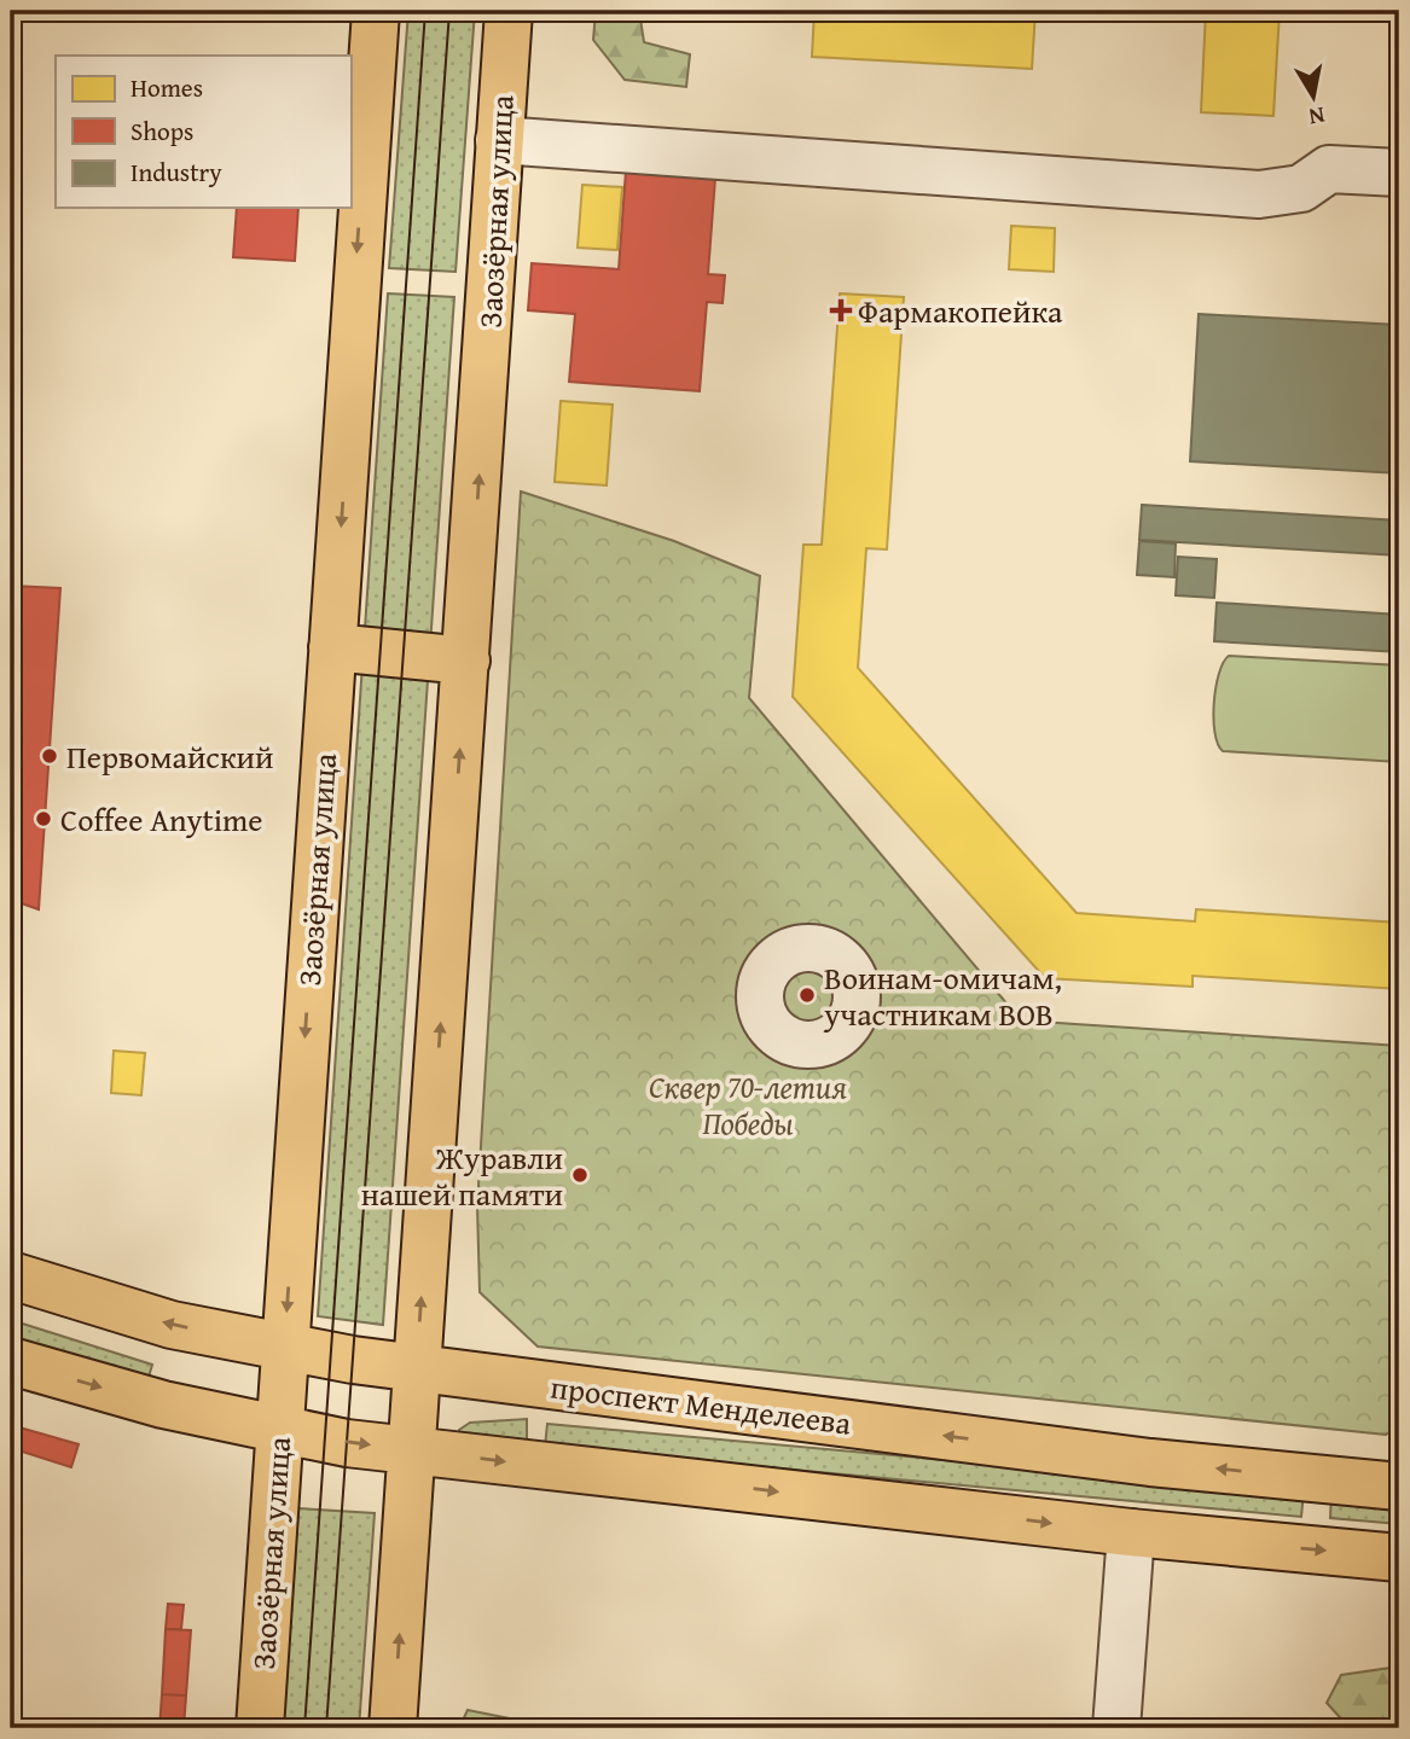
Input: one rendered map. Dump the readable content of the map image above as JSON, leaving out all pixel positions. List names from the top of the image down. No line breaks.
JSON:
{"streets":{"main road":["Заозёрная улица","проспект Менделеева"]},"crossings":[["Заозёрная улица","проспект Менделеева"]],"parks":["Сквер 70-летия Победы"],"places":{"health":["Фармакопейка"],"other":["Первомайский","Coffee Anytime","Воинам-омичам, участникам ВОВ","Журавли нашей памяти"]},"legend":["Homes","Shops","Industry"],"north":"bottom"}
